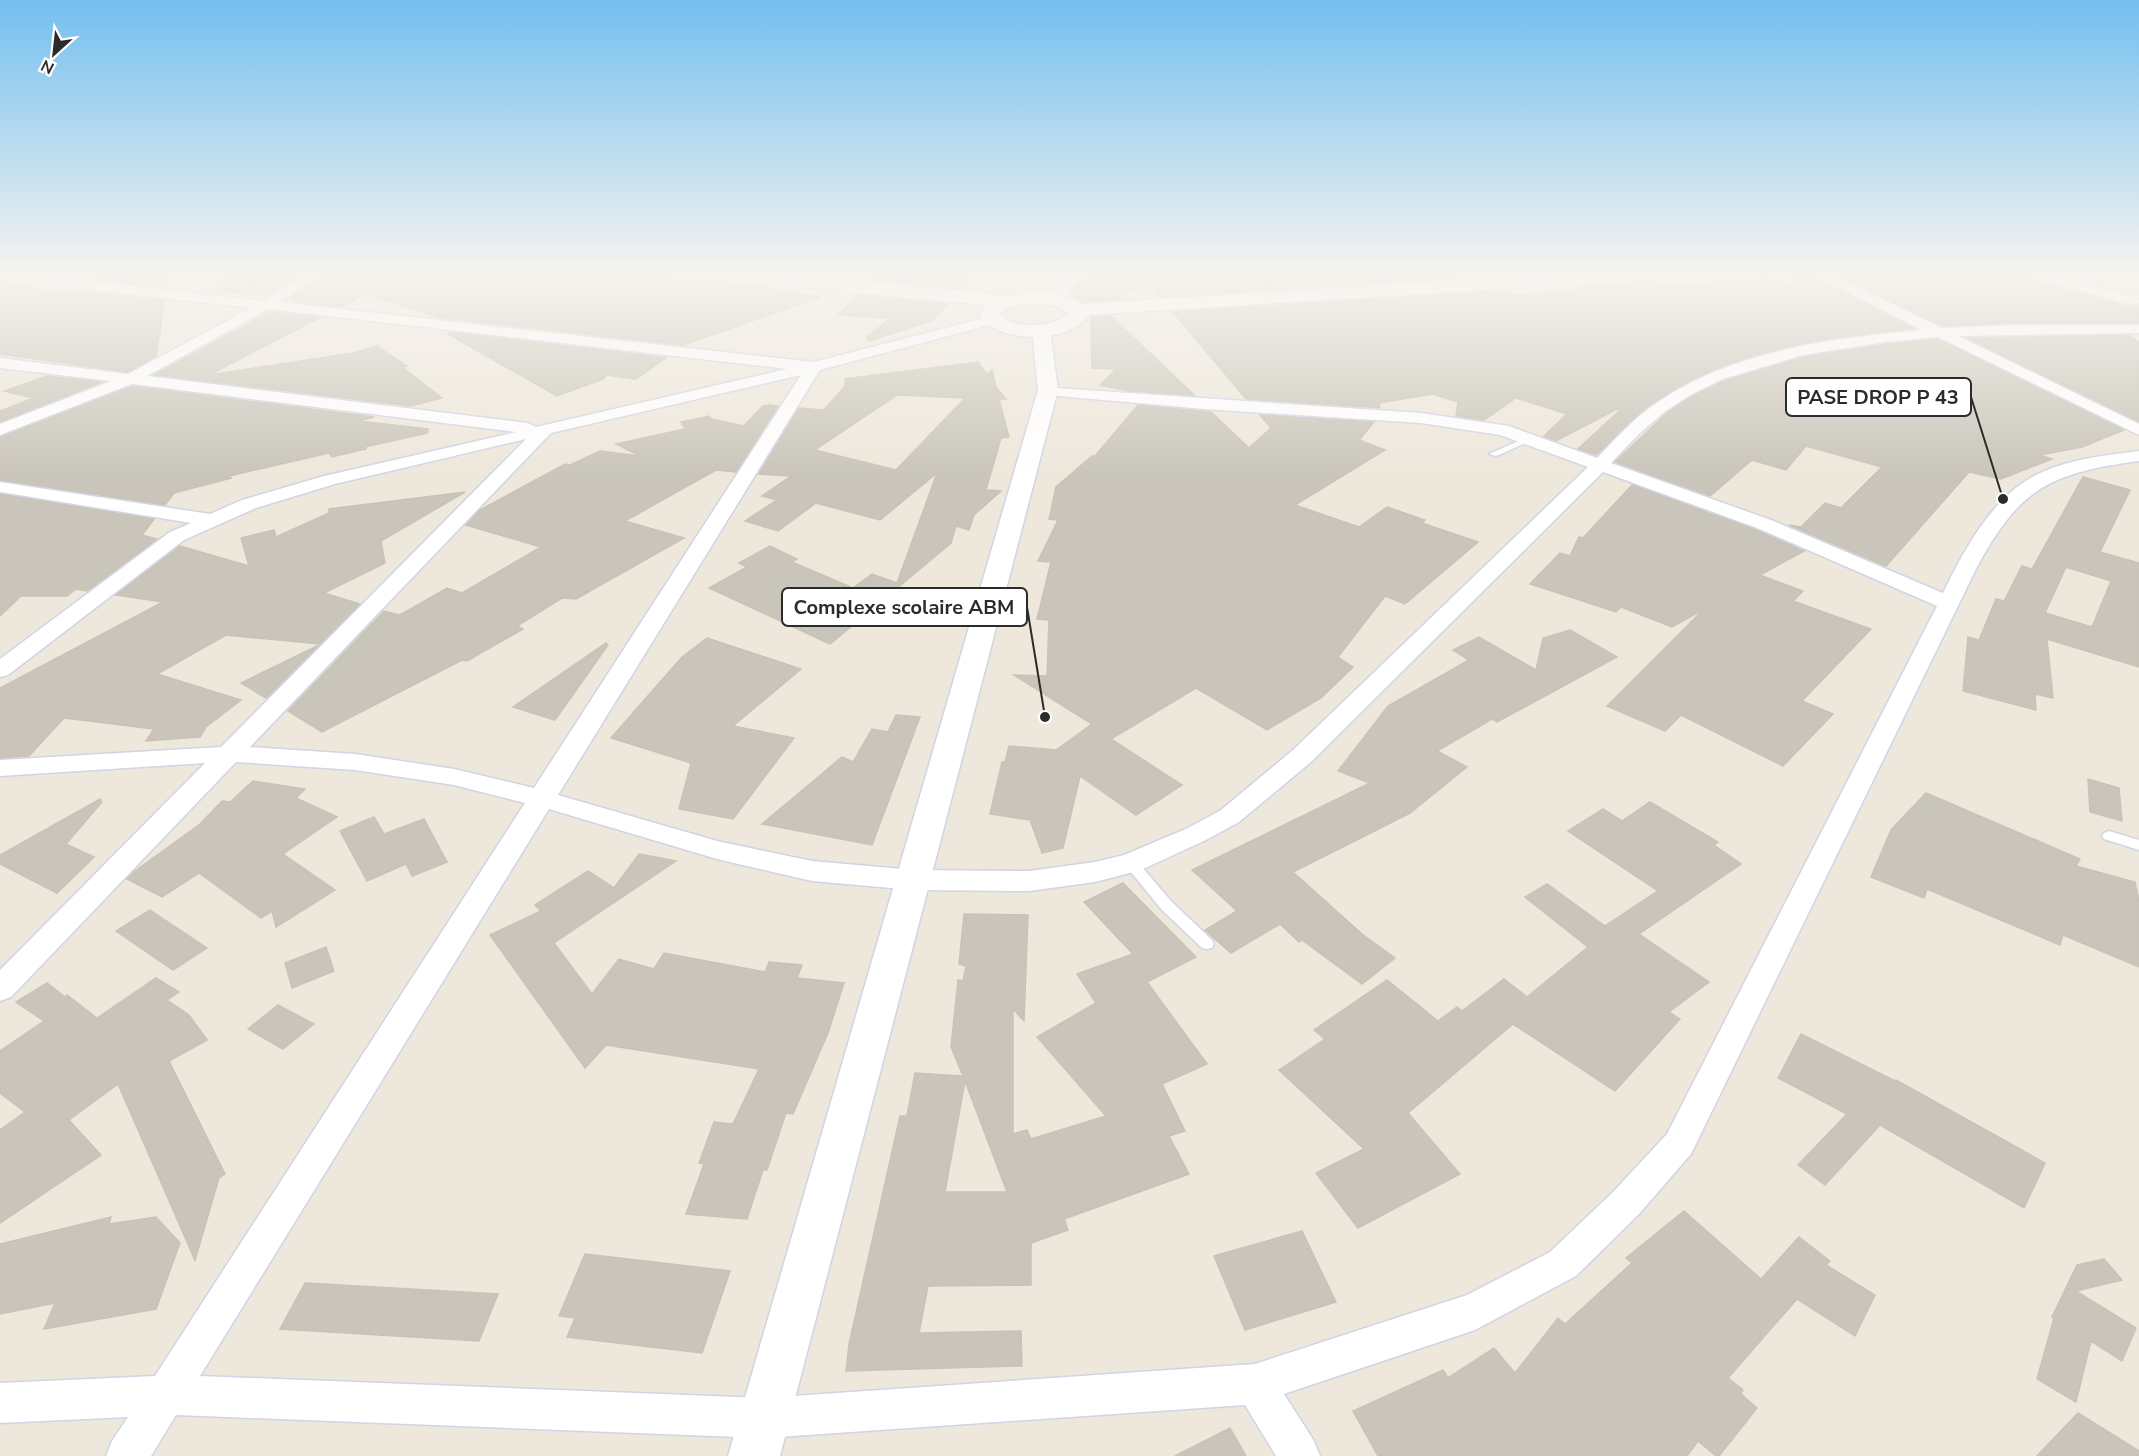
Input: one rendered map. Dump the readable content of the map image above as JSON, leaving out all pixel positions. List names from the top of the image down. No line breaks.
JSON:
{"places":["PASE DROP P 43","Complexe scolaire ABM"],"north":"bottom left"}
